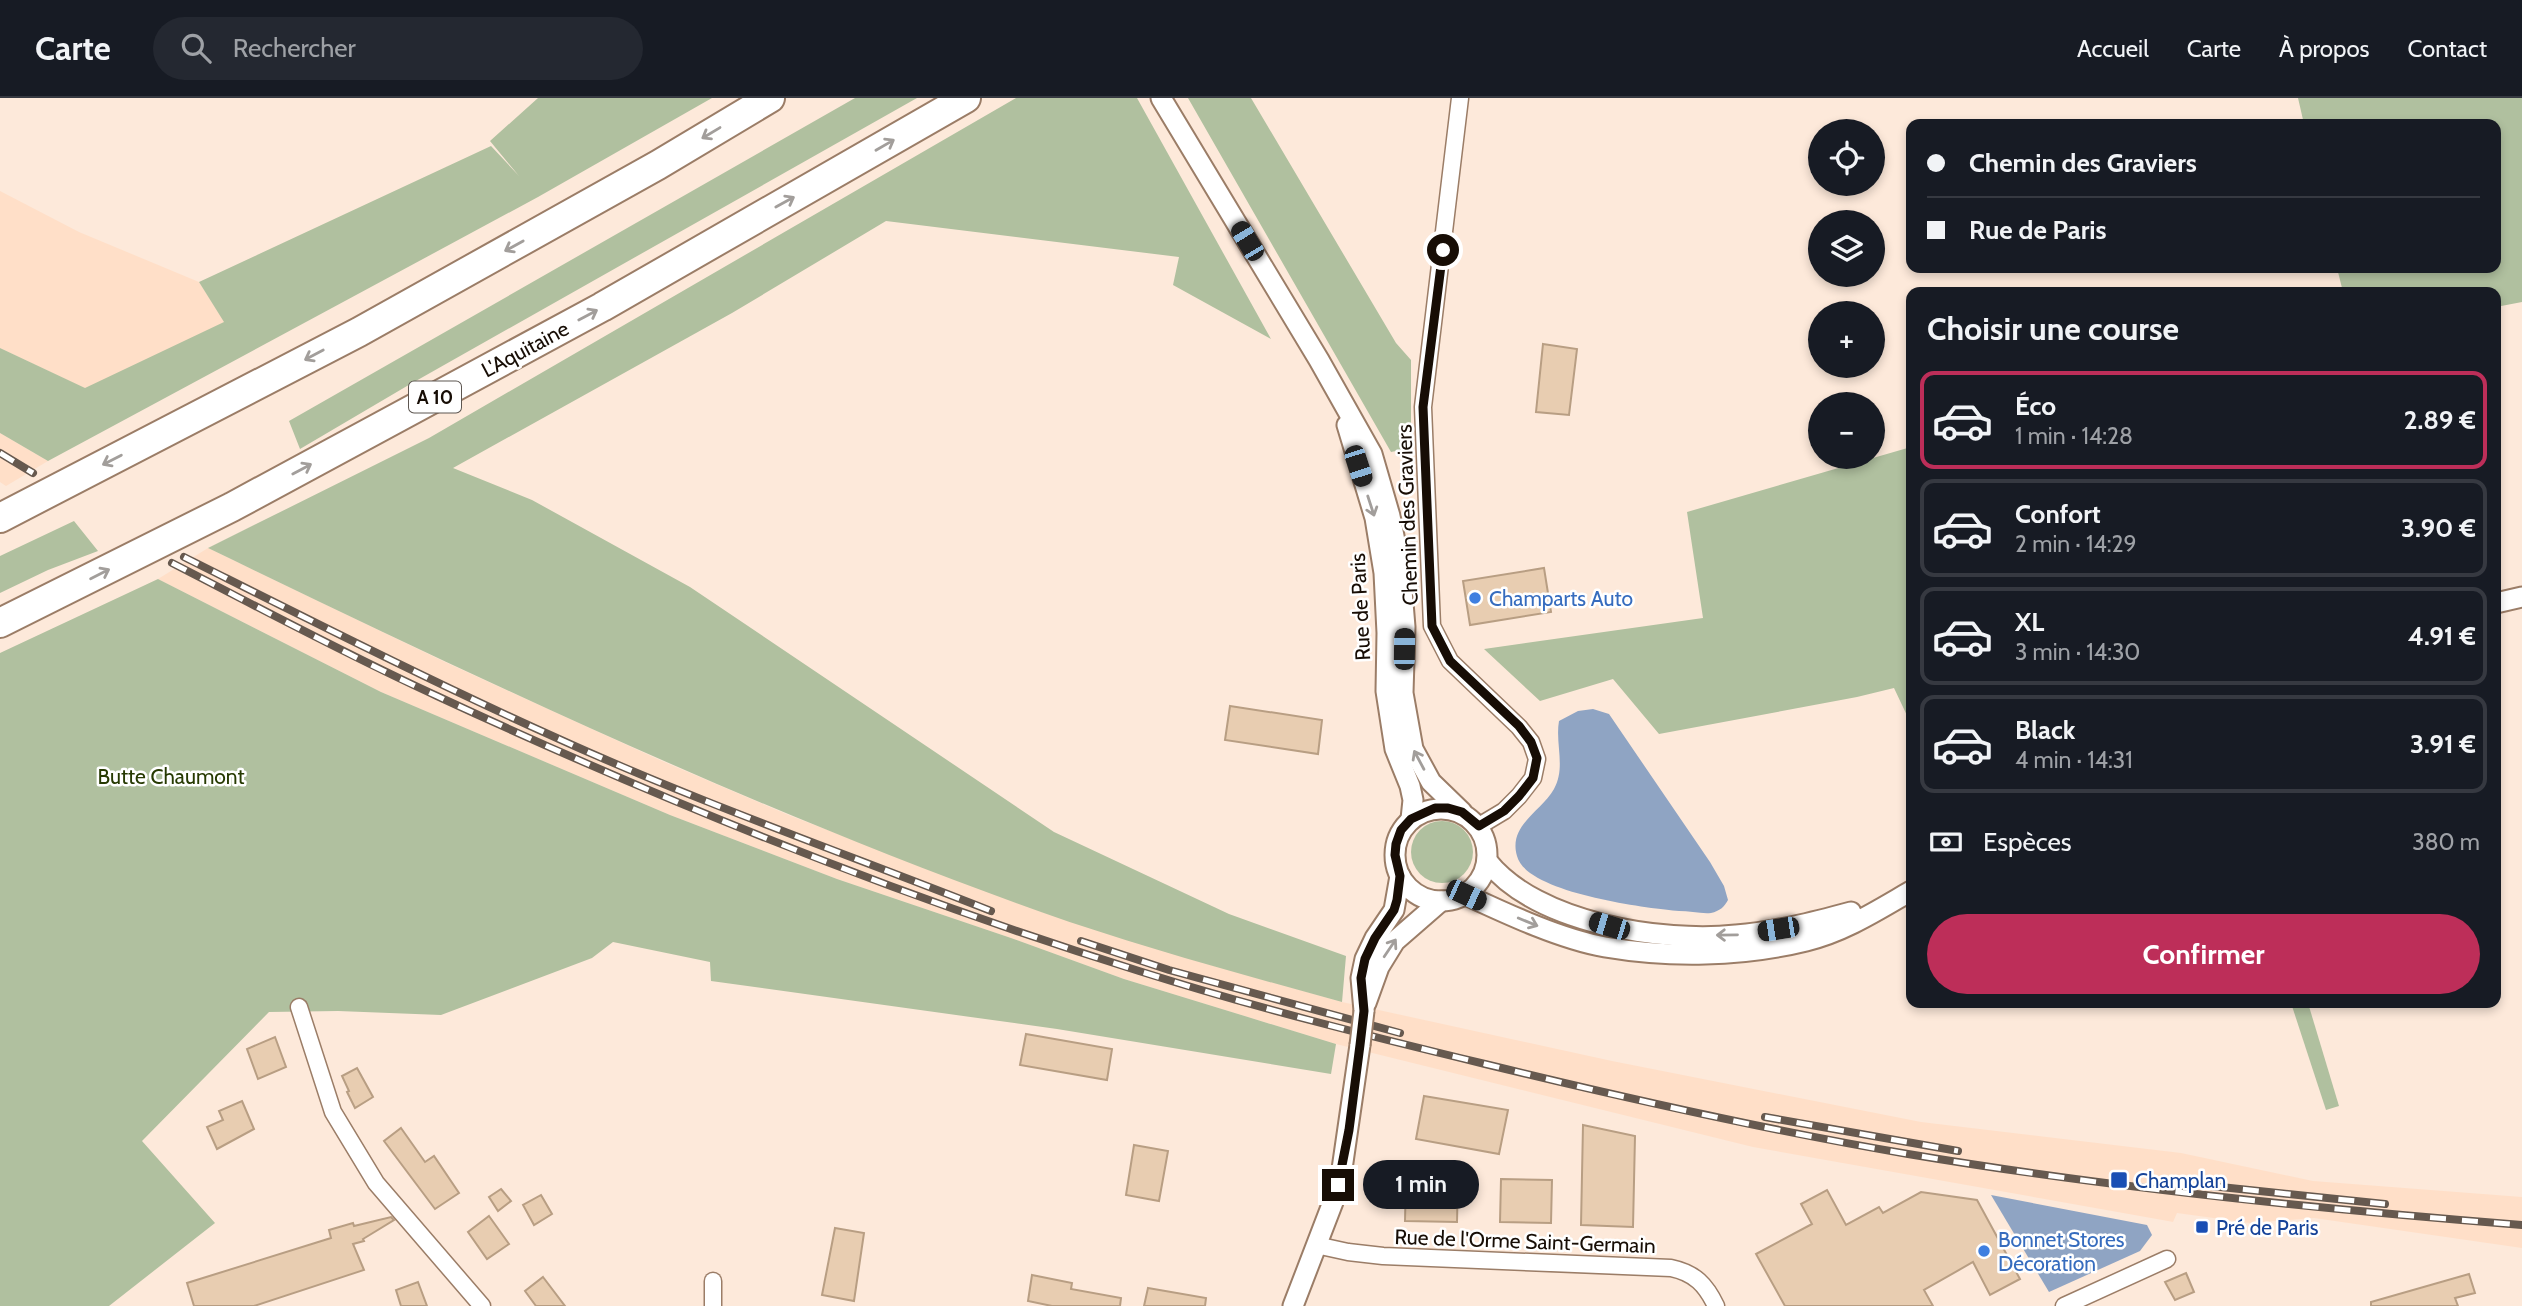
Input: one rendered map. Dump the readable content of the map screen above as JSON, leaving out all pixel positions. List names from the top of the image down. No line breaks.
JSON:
{"streets":{"highway":["L'Aquitaine","A 10"],"street":["Chemin des Graviers","Rue de Paris","Rue de l'Orme Saint-Germain"]},"crossings":[["Chemin des Graviers","Rue de Paris"]],"parks":["Butte Chaumont"],"places":{"other":["Champarts Auto","Bonnet Stores Décoration"],"transit":["Champlan","Pré de Paris"]},"page":{"header":"Carte","search":"Rechercher","nav":["Accueil","Carte","À propos","Contact"],"map_buttons":["+","−"],"banner":["Chemin des Graviers","Rue de Paris"],"heading":"Choisir une course","list":[{"name":"Éco","note":"1 min · 14:28","value":"2.89 €"},{"name":"Confort","note":"2 min · 14:29","value":"3.90 €"},{"name":"XL","note":"3 min · 14:30","value":"4.91 €"},{"name":"Black","note":"4 min · 14:31","value":"3.91 €"}],"pay":["Espèces","380 m"],"buttons":"Confirmer","bubble":"1 min"}}
